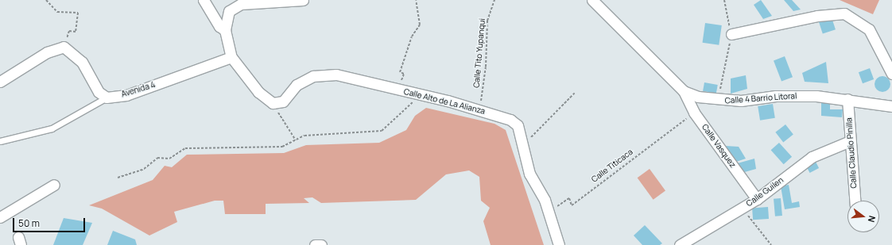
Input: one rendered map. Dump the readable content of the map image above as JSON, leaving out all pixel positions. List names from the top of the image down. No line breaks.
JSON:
{"streets":{"street":["Avenida 4","Calle 4 Barrio Litoral","Calle Alto de La Alianza","Calle Vasquez","Calle Claudio Pinilla","Calle Guilen"],"path":["Calle Tito Yupanqui","Calle Titicaca"]},"crossings":[["Calle Tito Yupanqui","Calle Alto de La Alianza"],["Calle 4 Barrio Litoral","Calle Vasquez"],["Calle 4 Barrio Litoral","Calle Claudio Pinilla"],["Calle Alto de La Alianza","Calle Titicaca"],["Calle Vasquez","Calle Titicaca"],["Calle Vasquez","Calle Guilen"],["Calle Claudio Pinilla","Calle Guilen"]],"scale_bar":"50 m","north":"right"}
